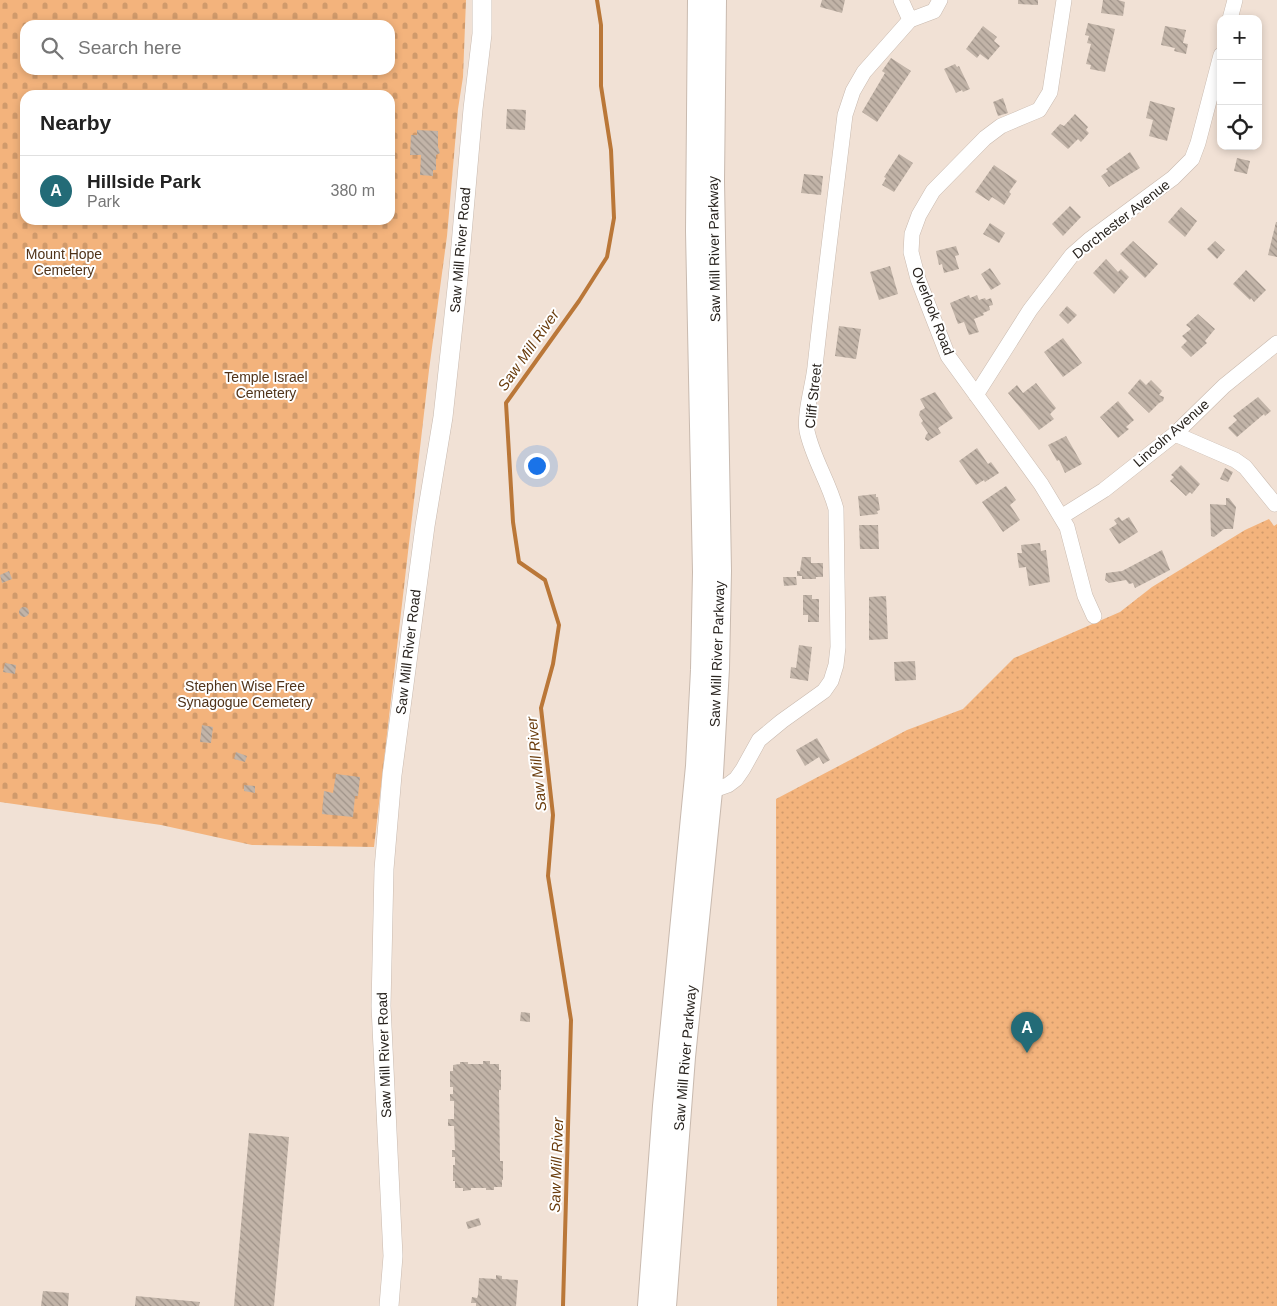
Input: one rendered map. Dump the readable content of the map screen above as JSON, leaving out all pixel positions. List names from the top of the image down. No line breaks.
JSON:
{"streets":{"highway":["Saw Mill River Parkway"],"main road":["Saw Mill River Road"],"street":["Dorchester Avenue","Overlook Road","Cliff Street","Lincoln Avenue"]},"crossings":[["Dorchester Avenue","Overlook Road"],["Saw Mill River Parkway","Cliff Street"],["Overlook Road","Lincoln Avenue"]],"water":["Saw Mill River"],"parks":["Mount Hope Cemetery","Temple Israel Cemetery","Stephen Wise Free Synagogue Cemetery"],"page":{"map_buttons":["+","−"],"search":"Search here","heading":"Nearby","list":[{"mark":"A","name":"Hillside Park","note":"Park","value":"380 m"}],"pins":"A"}}
